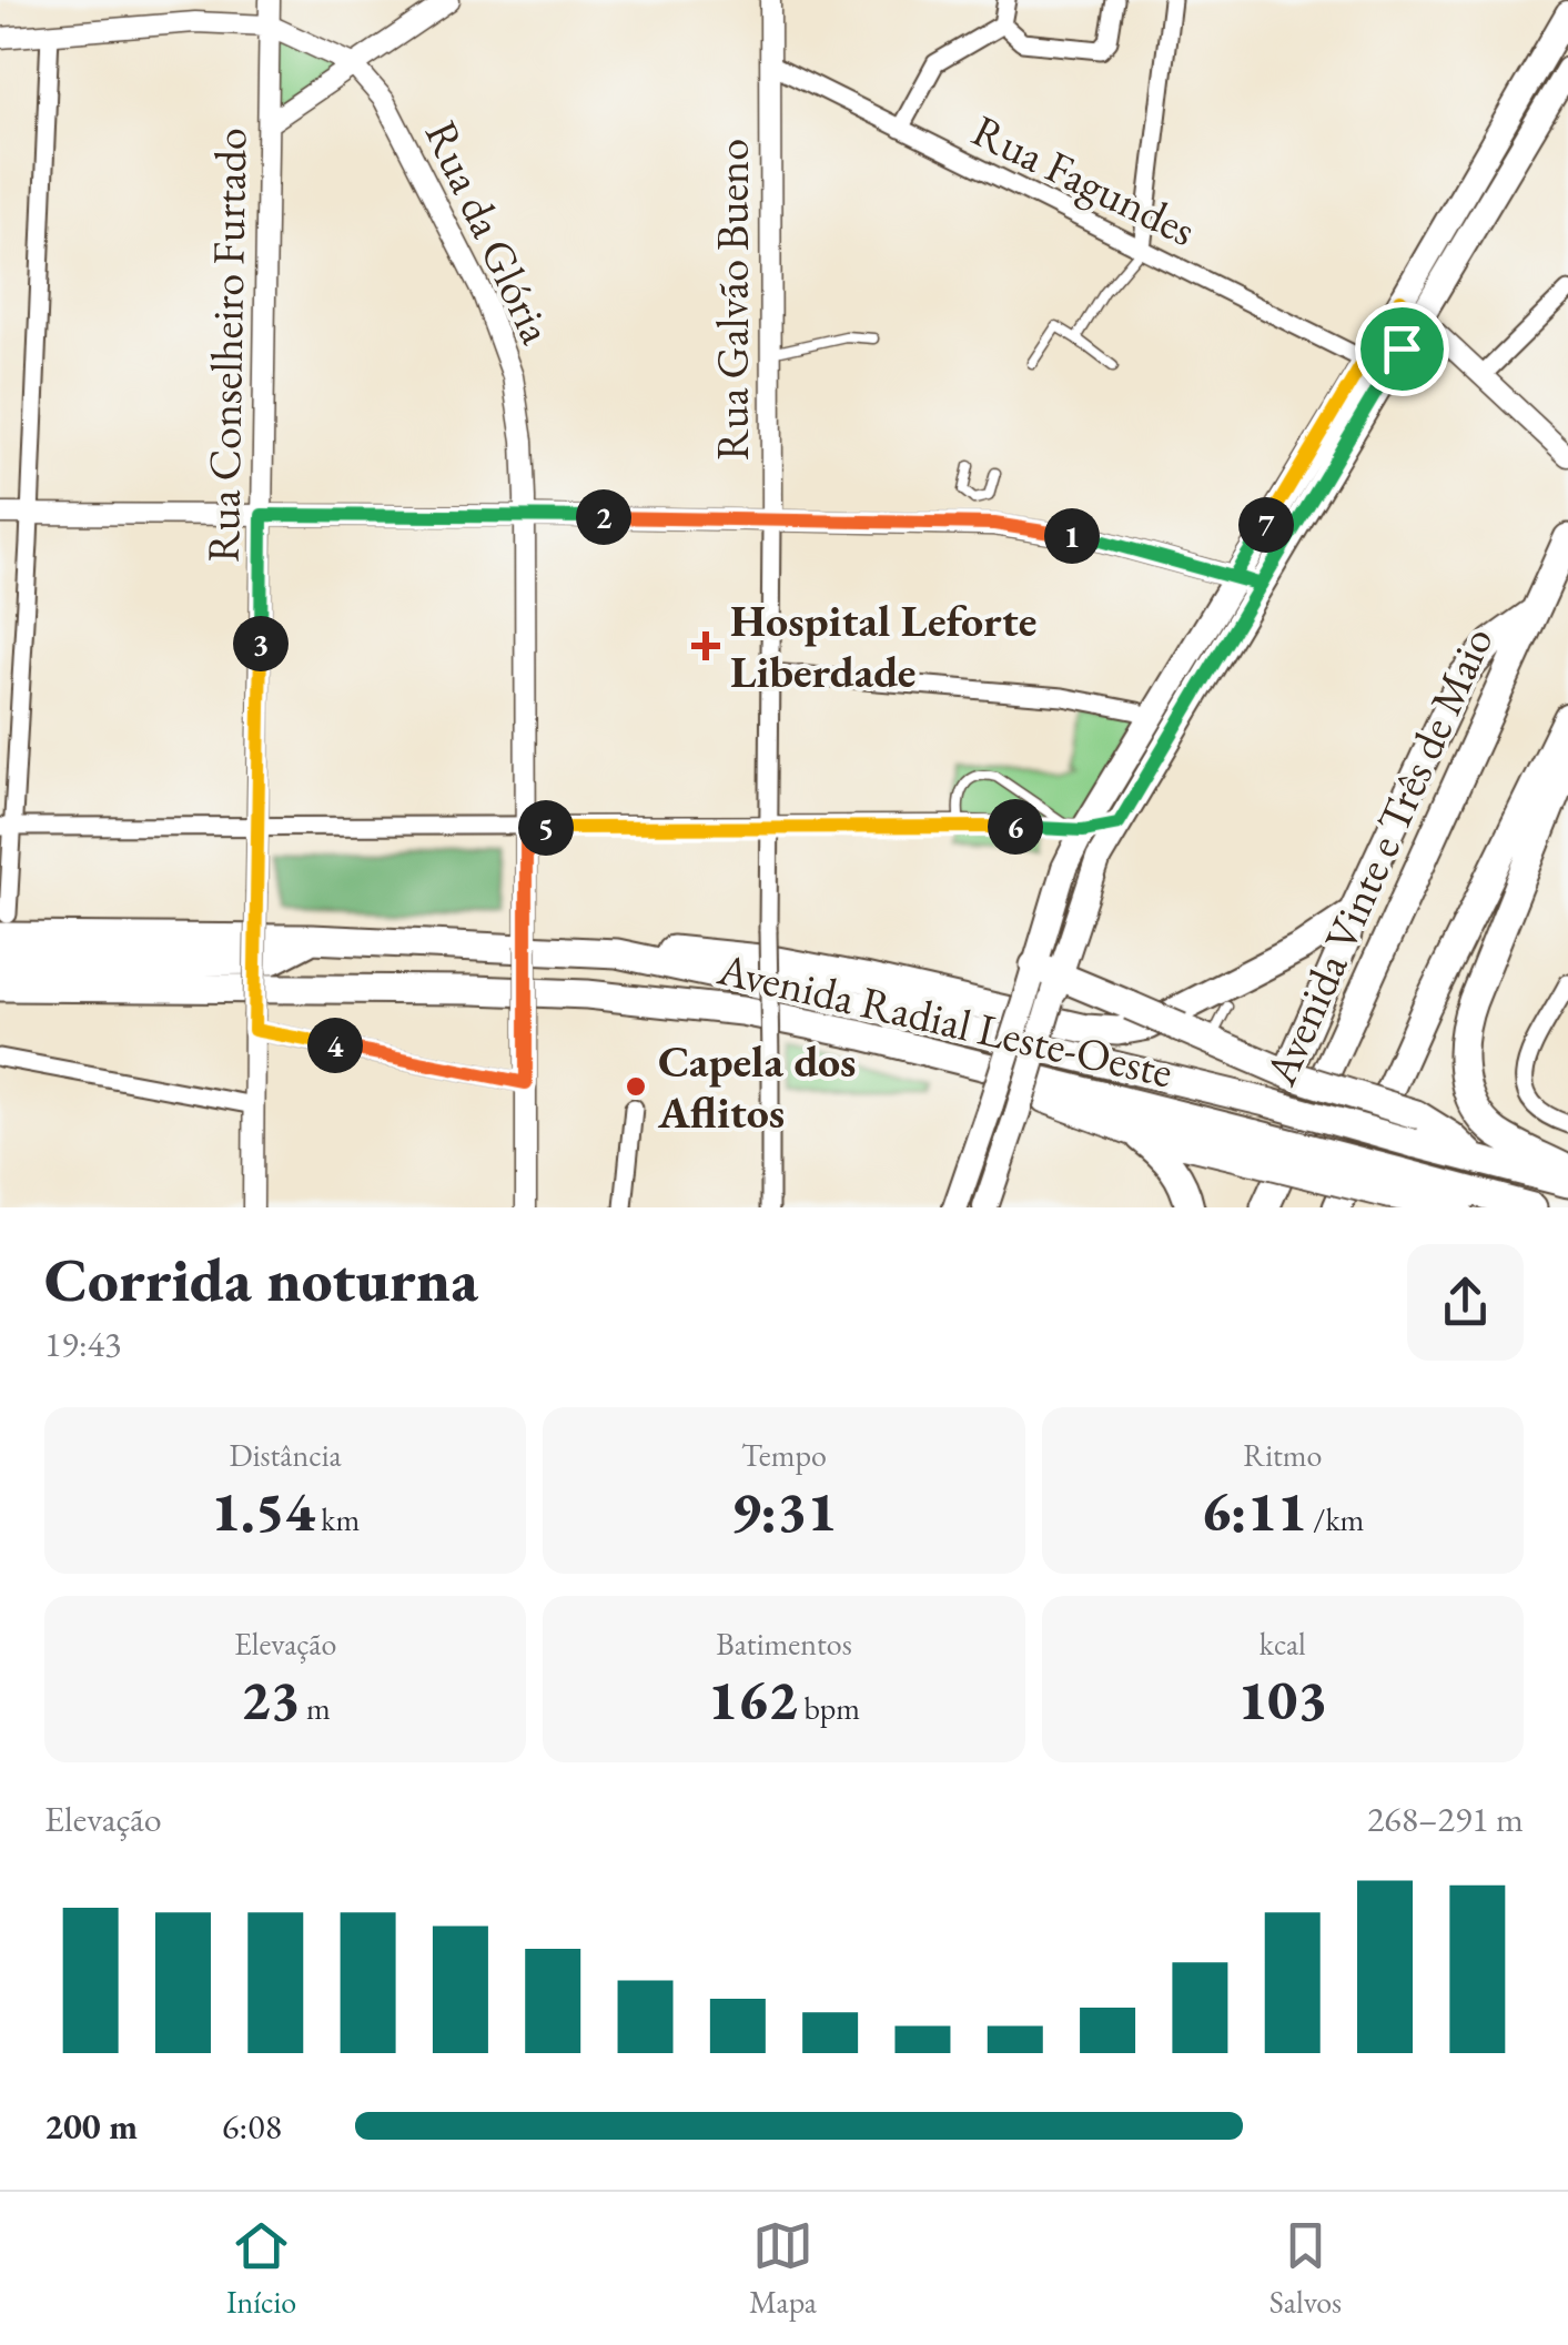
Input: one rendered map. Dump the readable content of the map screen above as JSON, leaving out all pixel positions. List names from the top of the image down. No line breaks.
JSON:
{"streets":{"highway":["Avenida Vinte e Três de Maio","Avenida Radial Leste-Oeste"],"street":["Rua Fagundes","Rua da Glória","Rua Galvão Bueno","Rua Conselheiro Furtado"]},"crossings":[["Rua Fagundes","Rua Galvão Bueno"],["Rua da Glória","Rua Conselheiro Furtado"]],"places":{"health":["Hospital Leforte Liberdade"],"other":["Capela dos Aflitos"]},"page":{"pins":["2","7","1","3","6","5","4"],"heading":["Corrida noturna","19:43"],"stats":[["Distância","1.54 km"],["Tempo","9:31"],["Ritmo","6:11 /km"],["Elevação","23 m"],["Batimentos","162 bpm"],["kcal","103"]],"chart":["Elevação","268–291 m"],"list":[{"name":"200 m","note":"6:08"}],"tabs":["Início","Mapa","Salvos"]}}
